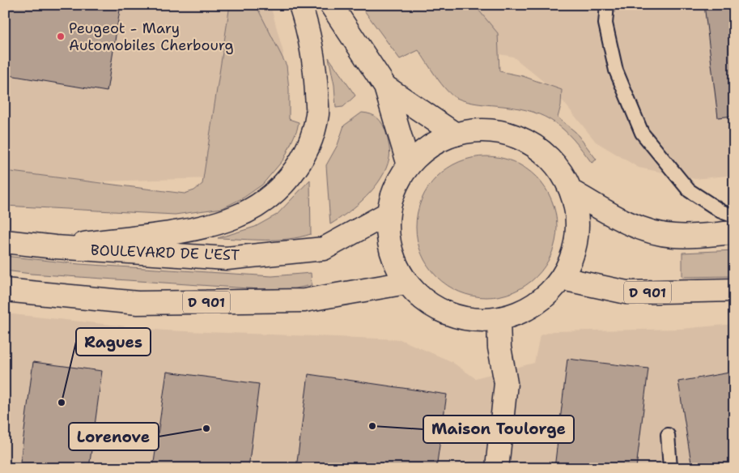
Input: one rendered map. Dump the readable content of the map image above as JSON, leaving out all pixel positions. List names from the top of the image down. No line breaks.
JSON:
{"streets":{"main road":["BOULEVARD DE L'EST","D 901"]},"places":["Peugeot - Mary Automobiles Cherbourg","Ragues","Maison Toulorge","Lorenove"]}
